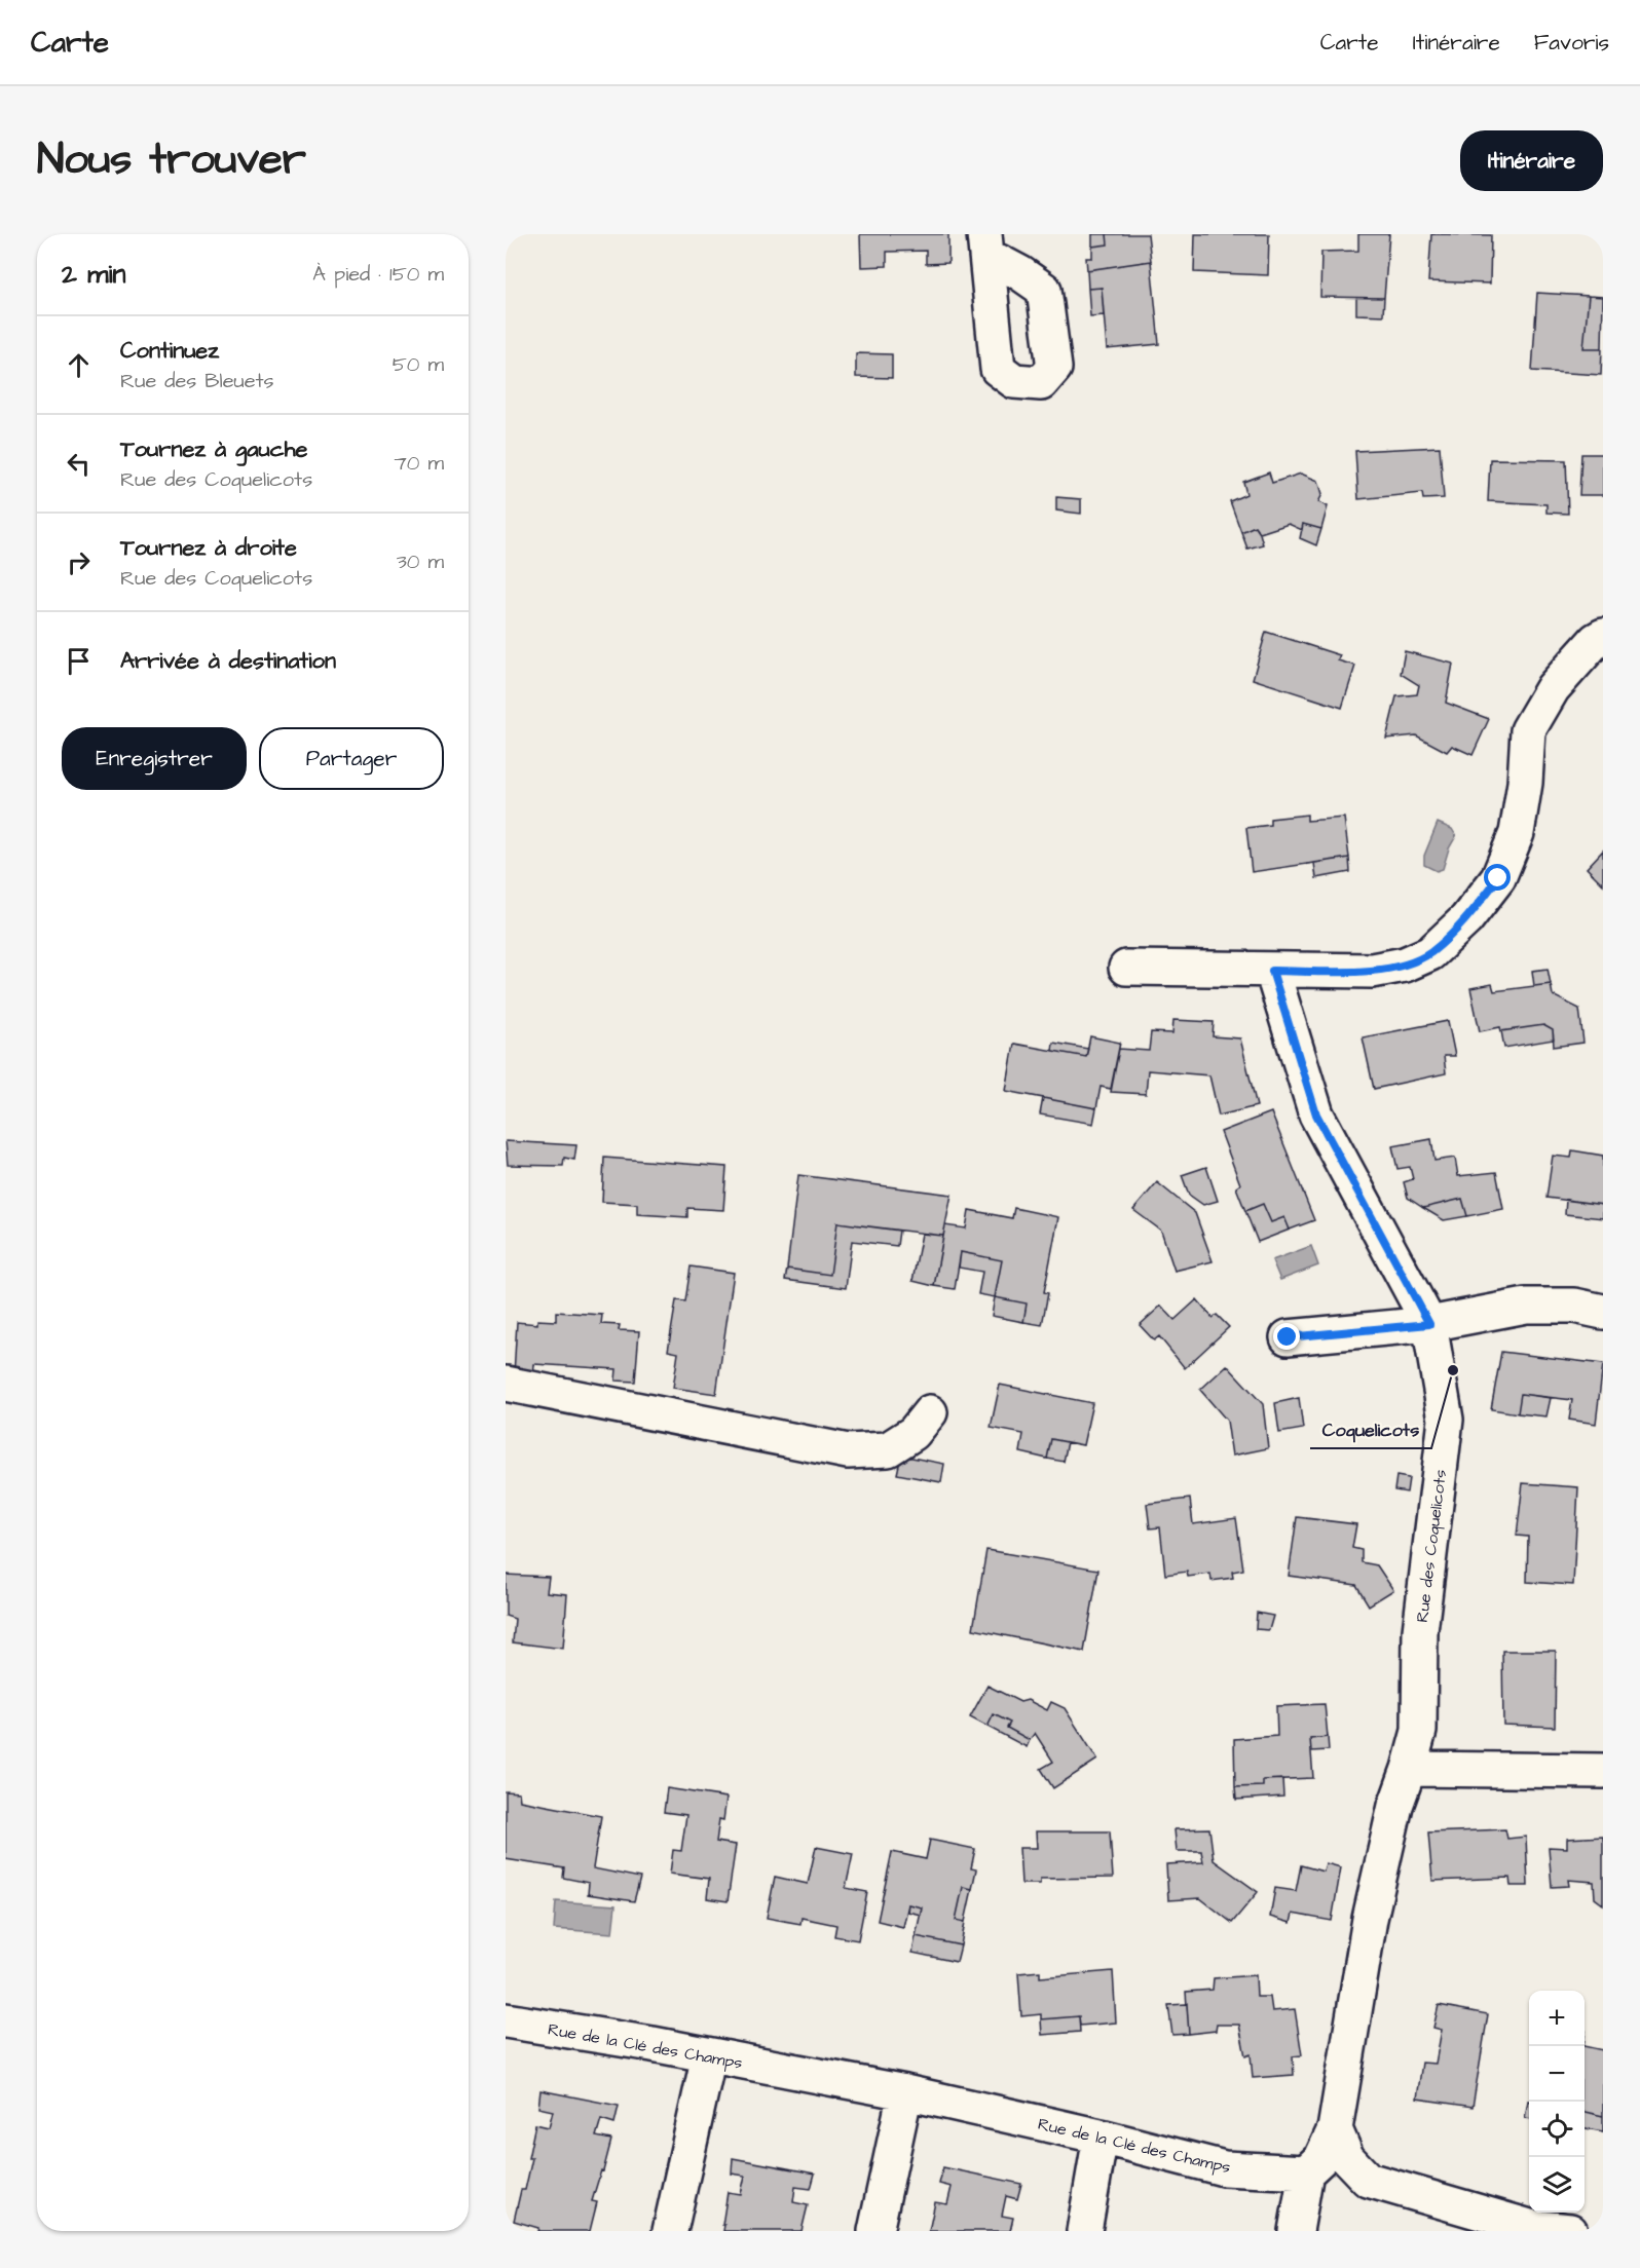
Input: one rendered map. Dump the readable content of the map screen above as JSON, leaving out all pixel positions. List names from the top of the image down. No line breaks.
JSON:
{"streets":{"street":["Rue des Coquelicots","Rue de la Clé des Champs"]},"places":["Coquelicots"],"page":{"header":"Carte","nav":["Carte","Itinéraire","Favoris"],"title":"Nous trouver","buttons":["Itinéraire",["Enregistrer","Partager"]],"heading":["2 min","À pied · 150 m"],"list":[["Continuez","Rue des Bleuets","50 m"],["Tournez à gauche","Rue des Coquelicots","70 m"],["Tournez à droite","Rue des Coquelicots","30 m"],"Arrivée à destination"],"map_buttons":["+","−"]}}
